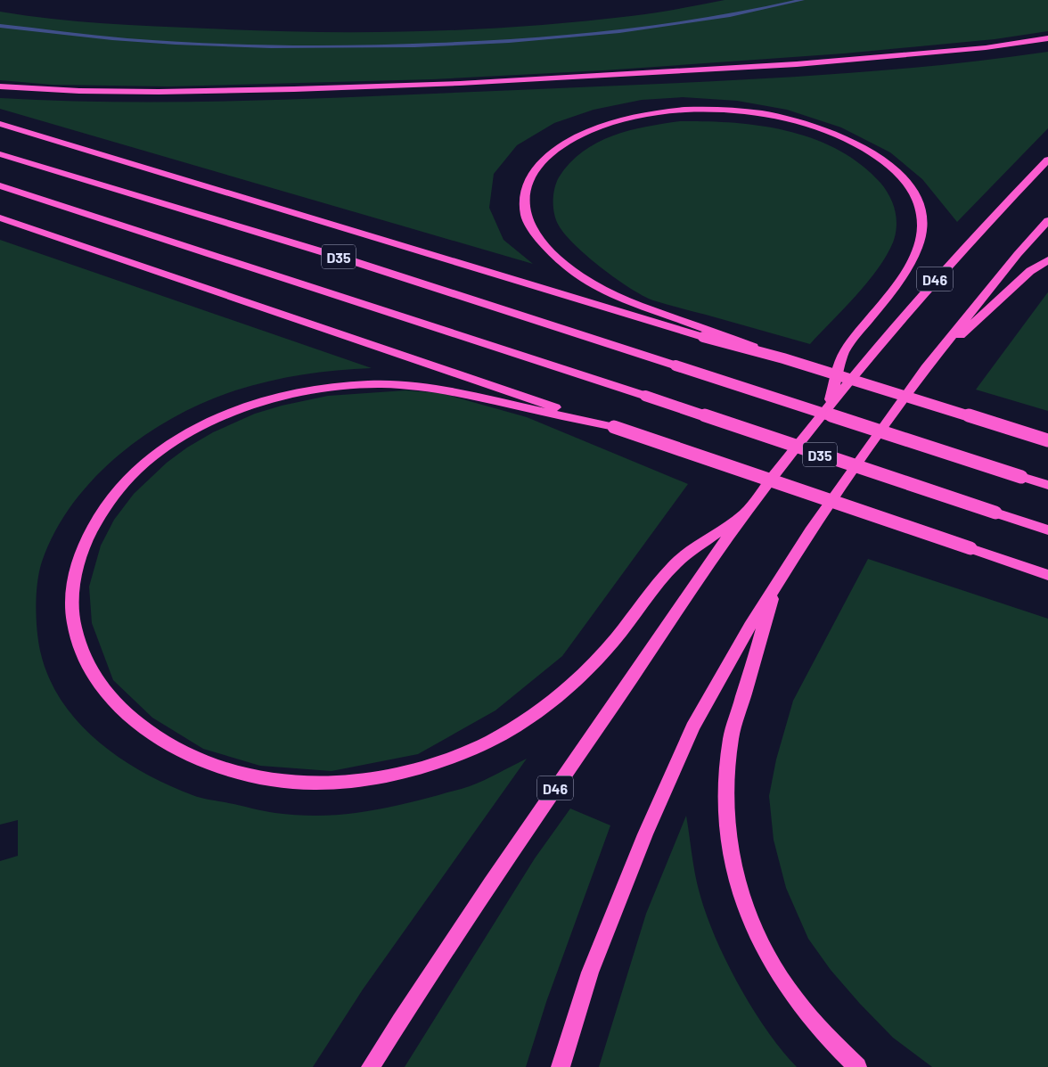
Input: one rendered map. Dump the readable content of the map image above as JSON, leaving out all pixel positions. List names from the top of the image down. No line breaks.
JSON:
{"streets":{"highway":["D35","D46"]}}
